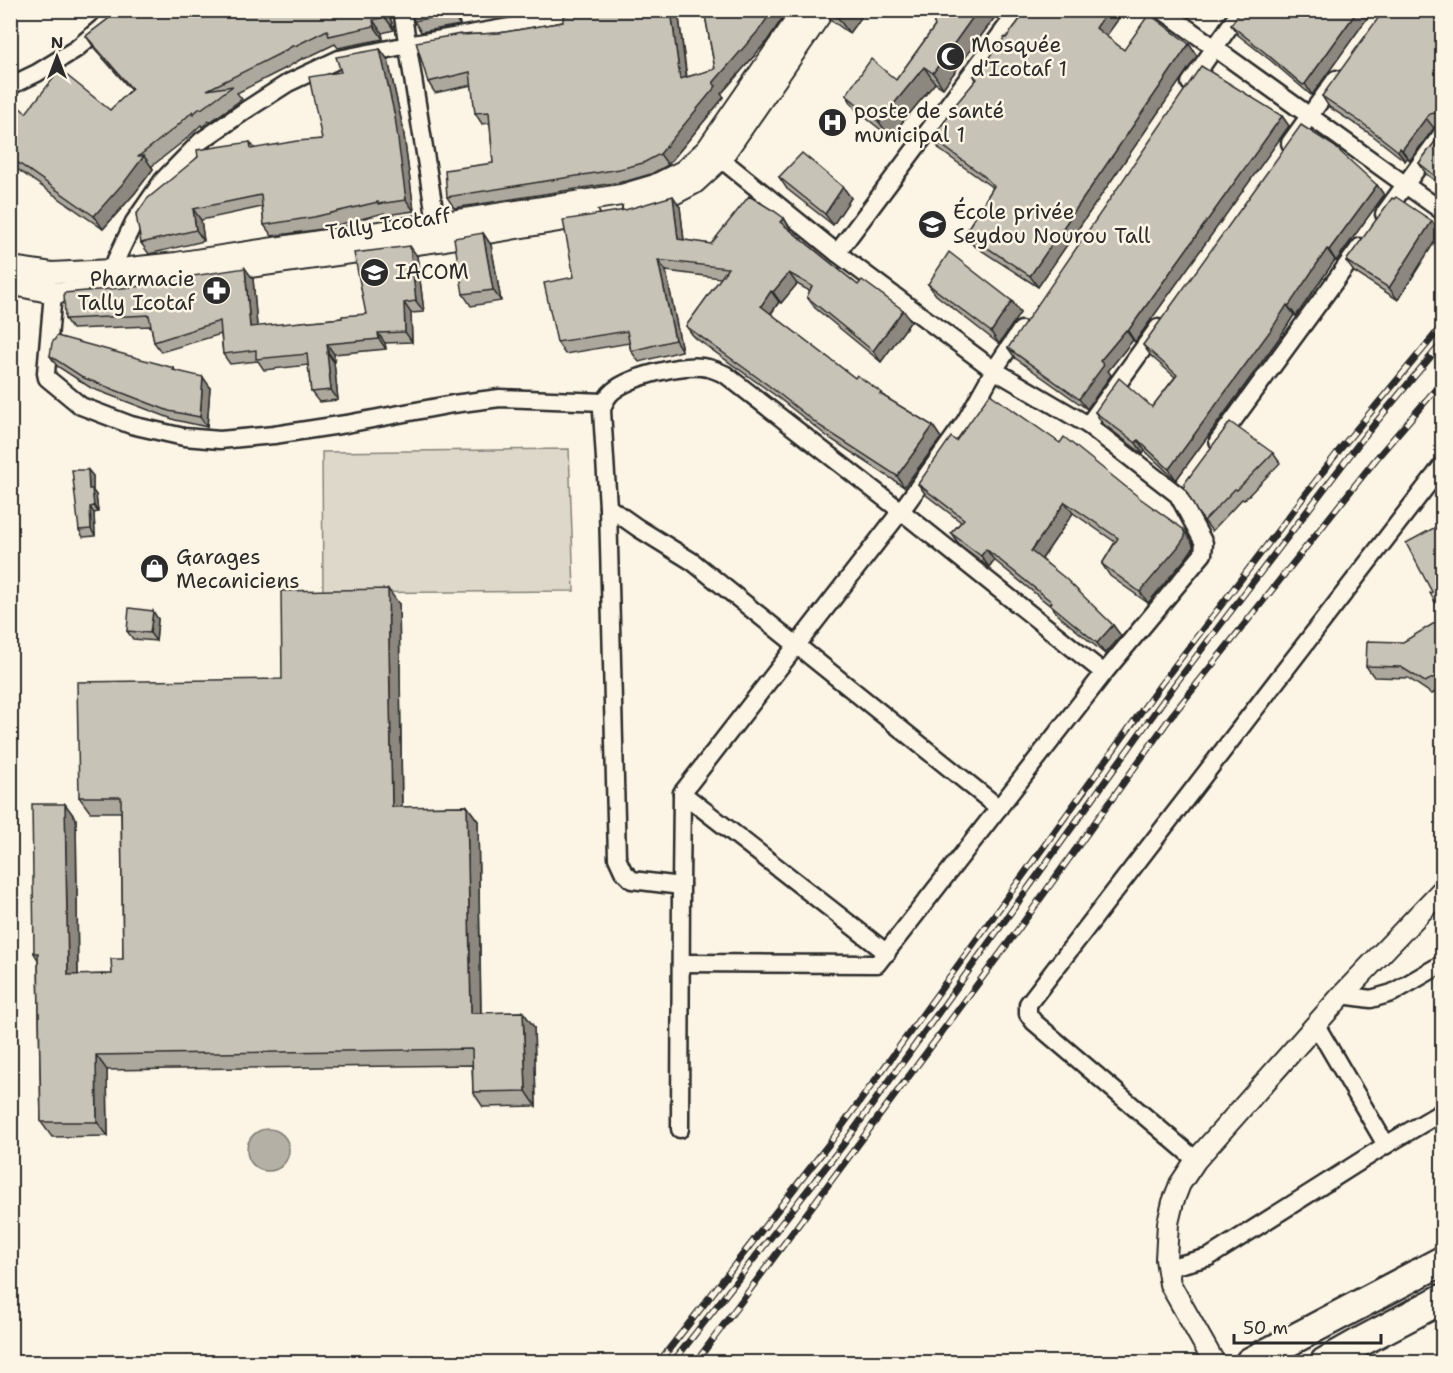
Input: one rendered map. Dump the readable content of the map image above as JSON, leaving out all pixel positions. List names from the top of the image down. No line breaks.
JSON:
{"streets":{"street":["Tally Icotaff"]},"places":{"mosque":["Mosquée d'Icotaf 1"],"hospital":["poste de santé municipal 1"],"school or university":["École privée Seydou Nourou Tall","IACOM"],"pharmacy":["Pharmacie Tally Icotaf"],"shop":["Garages Mecaniciens"]},"scale_bar":"50 m","north":"top"}
